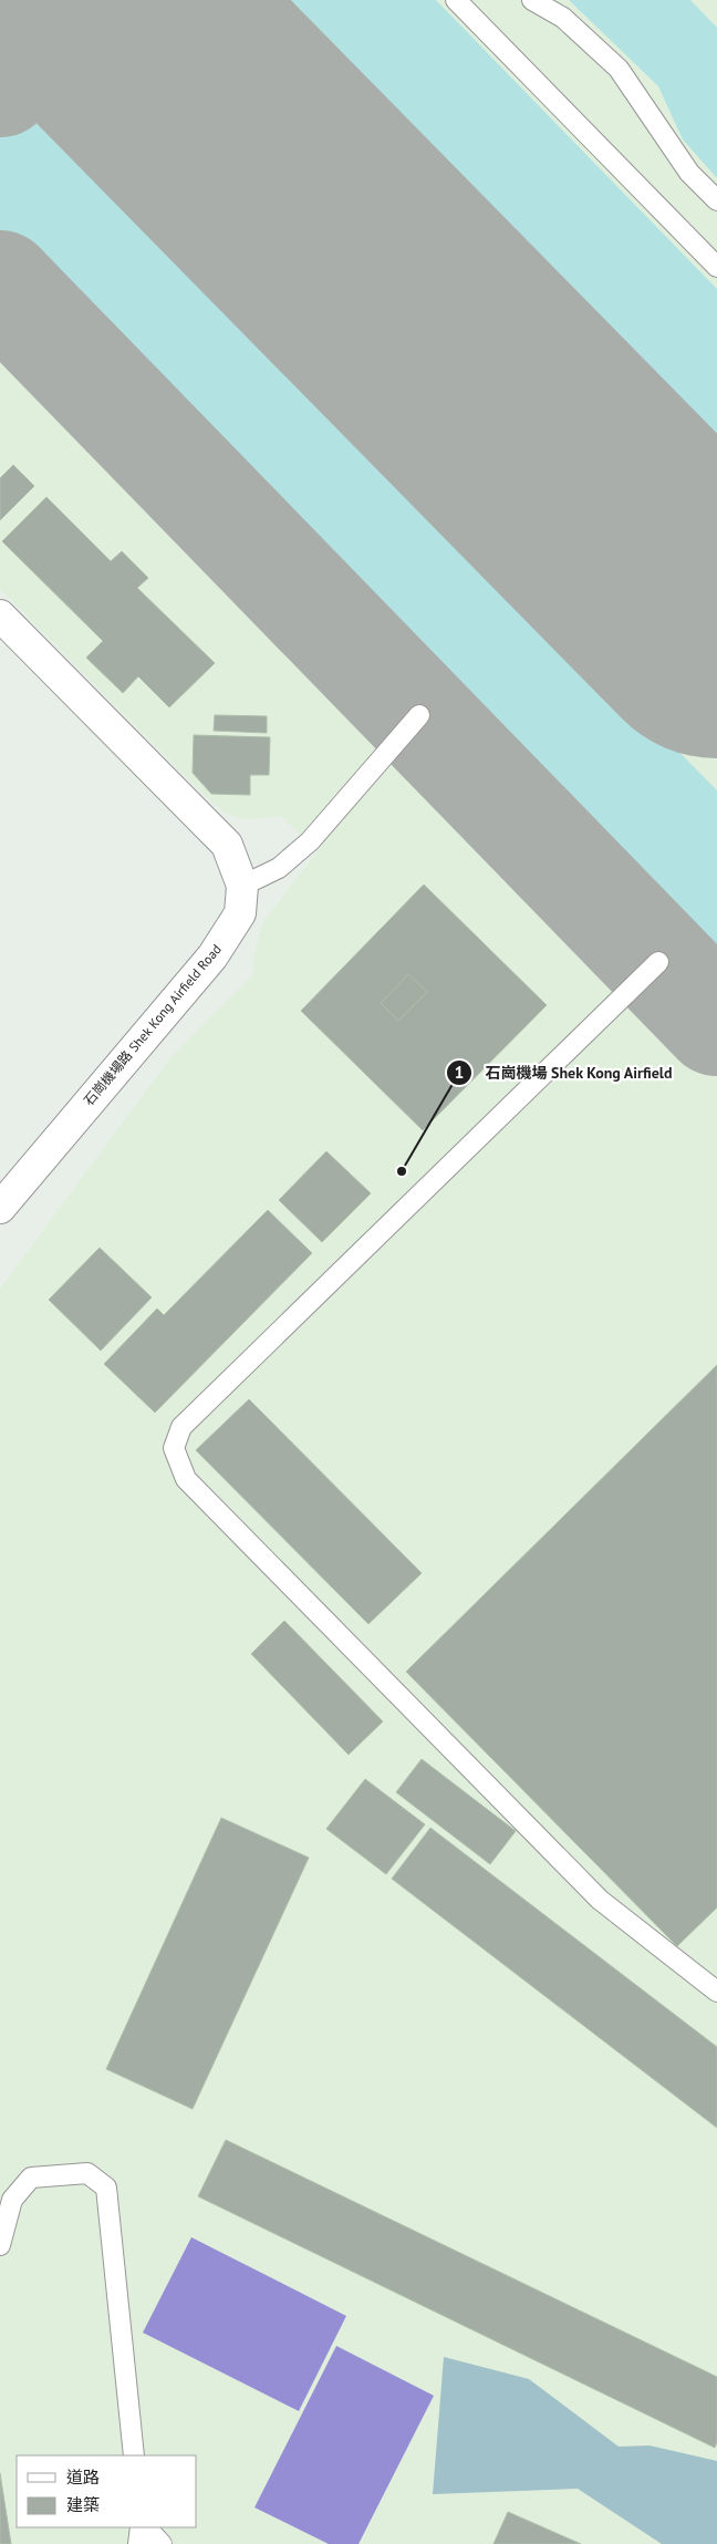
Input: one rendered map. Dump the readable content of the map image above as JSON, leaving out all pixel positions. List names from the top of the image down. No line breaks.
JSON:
{"streets":{"street":["石崗機場路 Shek Kong Airfield Road"]},"places":["石崗機場 Shek Kong Airfield"],"legend":["道路","建築"]}
